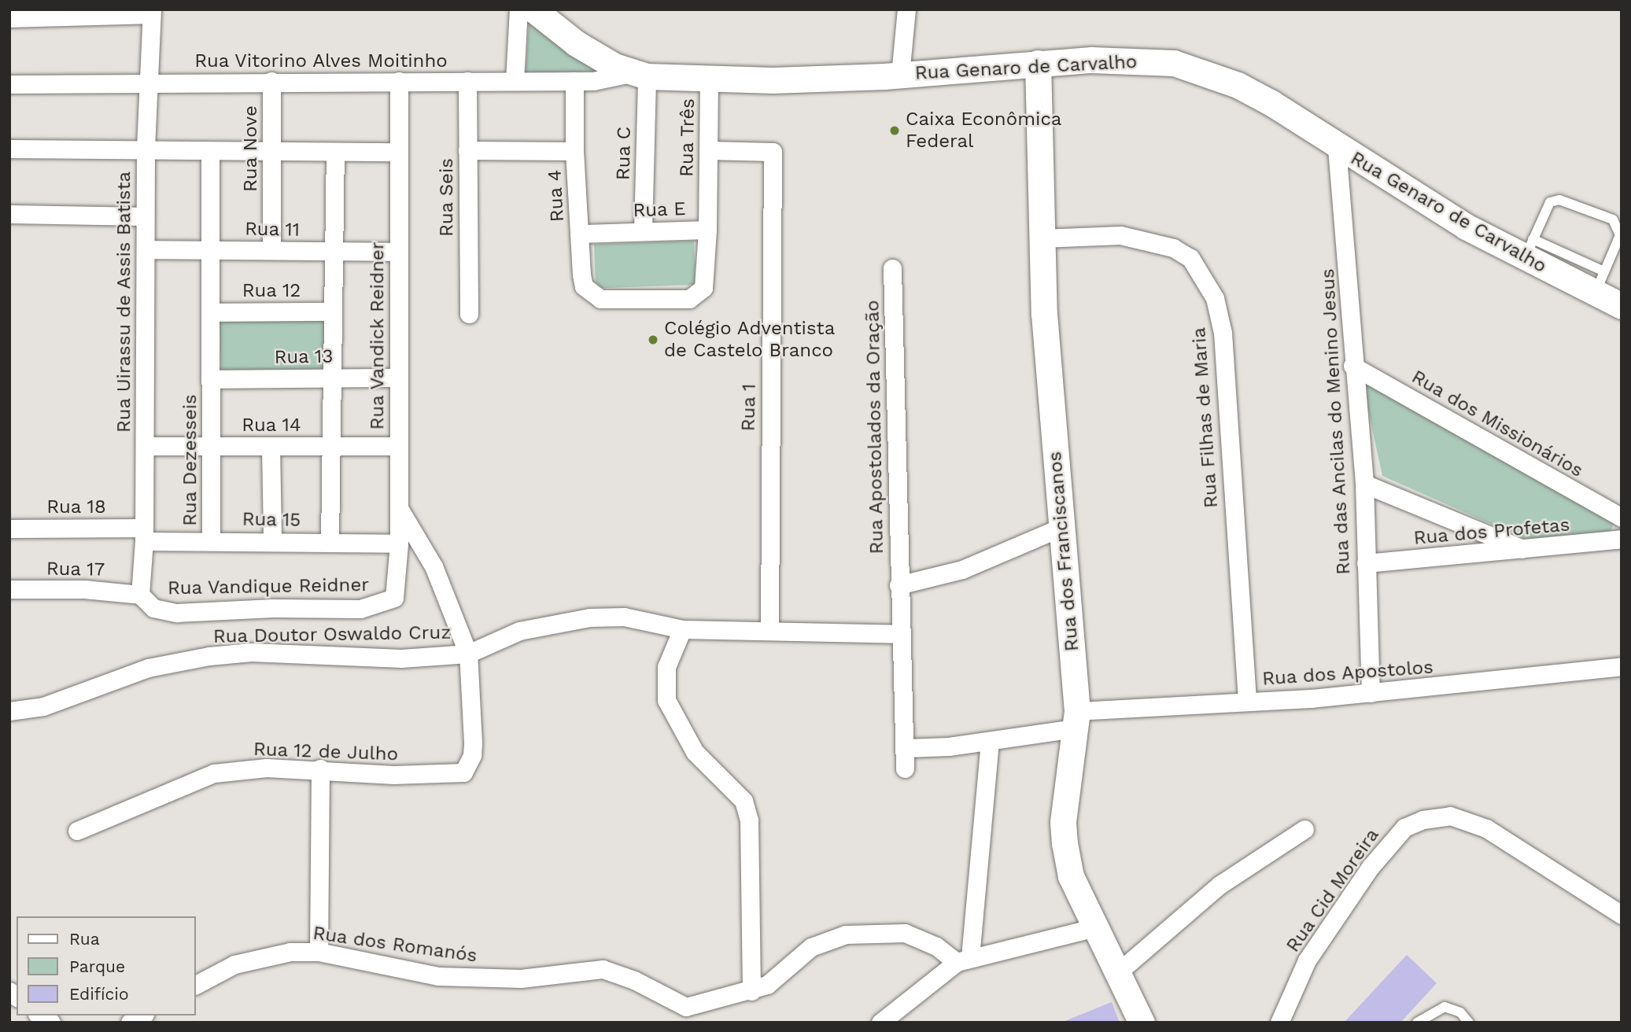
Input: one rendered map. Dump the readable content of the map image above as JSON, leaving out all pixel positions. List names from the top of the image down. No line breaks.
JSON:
{"streets":{"main road":["Rua Genaro de Carvalho","Rua dos Franciscanos"],"street":["Rua Vitorino Alves Moitinho","Rua Três","Rua Nove","Rua C","Rua 4","Rua Seis","Rua E","Rua 11","Rua 12","Rua Uirassu de Assis Batista","Rua Vandick Reidner","Rua 13","Rua 1","Rua Filhas de Maria","Rua das Ancilas do Menino Jesus","Rua dos Missionários","Rua 14","Rua Apostolados da Oração","Rua Dezesseis","Rua 18","Rua 15","Rua dos Profetas","Rua 17","Rua Vandique Reidner","Rua Doutor Oswaldo Cruz","Rua dos Apostolos","Rua 12 de Julho","Rua Cid Moreira","Rua dos Romanós"]},"crossings":[["Rua Vitorino Alves Moitinho","Rua Genaro de Carvalho"],["Rua Vitorino Alves Moitinho","Rua Nove"],["Rua Vitorino Alves Moitinho","Rua C"],["Rua Vitorino Alves Moitinho","Rua 4"],["Rua Vitorino Alves Moitinho","Rua Seis"],["Rua Vitorino Alves Moitinho","Rua Uirassu de Assis Batista"],["Rua Vitorino Alves Moitinho","Rua Vandick Reidner"],["Rua Genaro de Carvalho","Rua Três"],["Rua Genaro de Carvalho","Rua C"],["Rua Genaro de Carvalho","Rua das Ancilas do Menino Jesus"],["Rua Genaro de Carvalho","Rua dos Franciscanos"],["Rua Três","Rua E"],["Rua Três","Rua 1"],["Rua Nove","Rua 11"],["Rua C","Rua E"],["Rua 4","Rua E"],["Rua 11","Rua Uirassu de Assis Batista"],["Rua 11","Rua Vandick Reidner"],["Rua 12","Rua Dezesseis"],["Rua Uirassu de Assis Batista","Rua 14"],["Rua Uirassu de Assis Batista","Rua 18"],["Rua Uirassu de Assis Batista","Rua 15"],["Rua Uirassu de Assis Batista","Rua 17"],["Rua Uirassu de Assis Batista","Rua Vandique Reidner"],["Rua Vandick Reidner","Rua 13"],["Rua Vandick Reidner","Rua 14"],["Rua Vandick Reidner","Rua 15"],["Rua Vandick Reidner","Rua Vandique Reidner"],["Rua Vandick Reidner","Rua Doutor Oswaldo Cruz"],["Rua 13","Rua Dezesseis"],["Rua Filhas de Maria","Rua dos Franciscanos"],["Rua Filhas de Maria","Rua dos Apostolos"],["Rua das Ancilas do Menino Jesus","Rua dos Missionários"],["Rua das Ancilas do Menino Jesus","Rua dos Profetas"],["Rua das Ancilas do Menino Jesus","Rua dos Apostolos"],["Rua 14","Rua Dezesseis"],["Rua Apostolados da Oração","Rua dos Apostolos"],["Rua Dezesseis","Rua 15"],["Rua 18","Rua 15"],["Rua dos Franciscanos","Rua dos Apostolos"],["Rua 17","Rua Vandique Reidner"],["Rua Doutor Oswaldo Cruz","Rua 12 de Julho"]],"places":["Caixa Econômica Federal","Colégio Adventista de Castelo Branco"],"legend":["Rua","Parque","Edifício"]}
